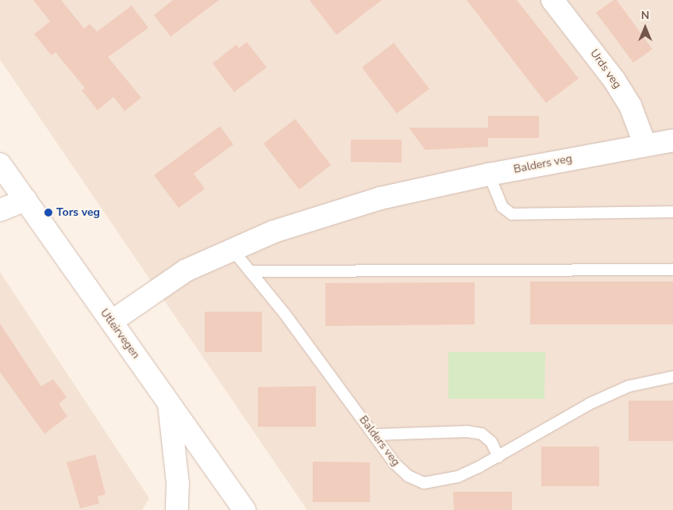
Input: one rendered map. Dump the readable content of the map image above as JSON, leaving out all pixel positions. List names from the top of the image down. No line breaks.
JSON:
{"streets":{"street":["Urds veg","Balders veg","Utleirvegen"]},"crossings":[["Urds veg","Balders veg"],["Balders veg","Utleirvegen"]],"places":["Tors veg"],"north":"top"}
